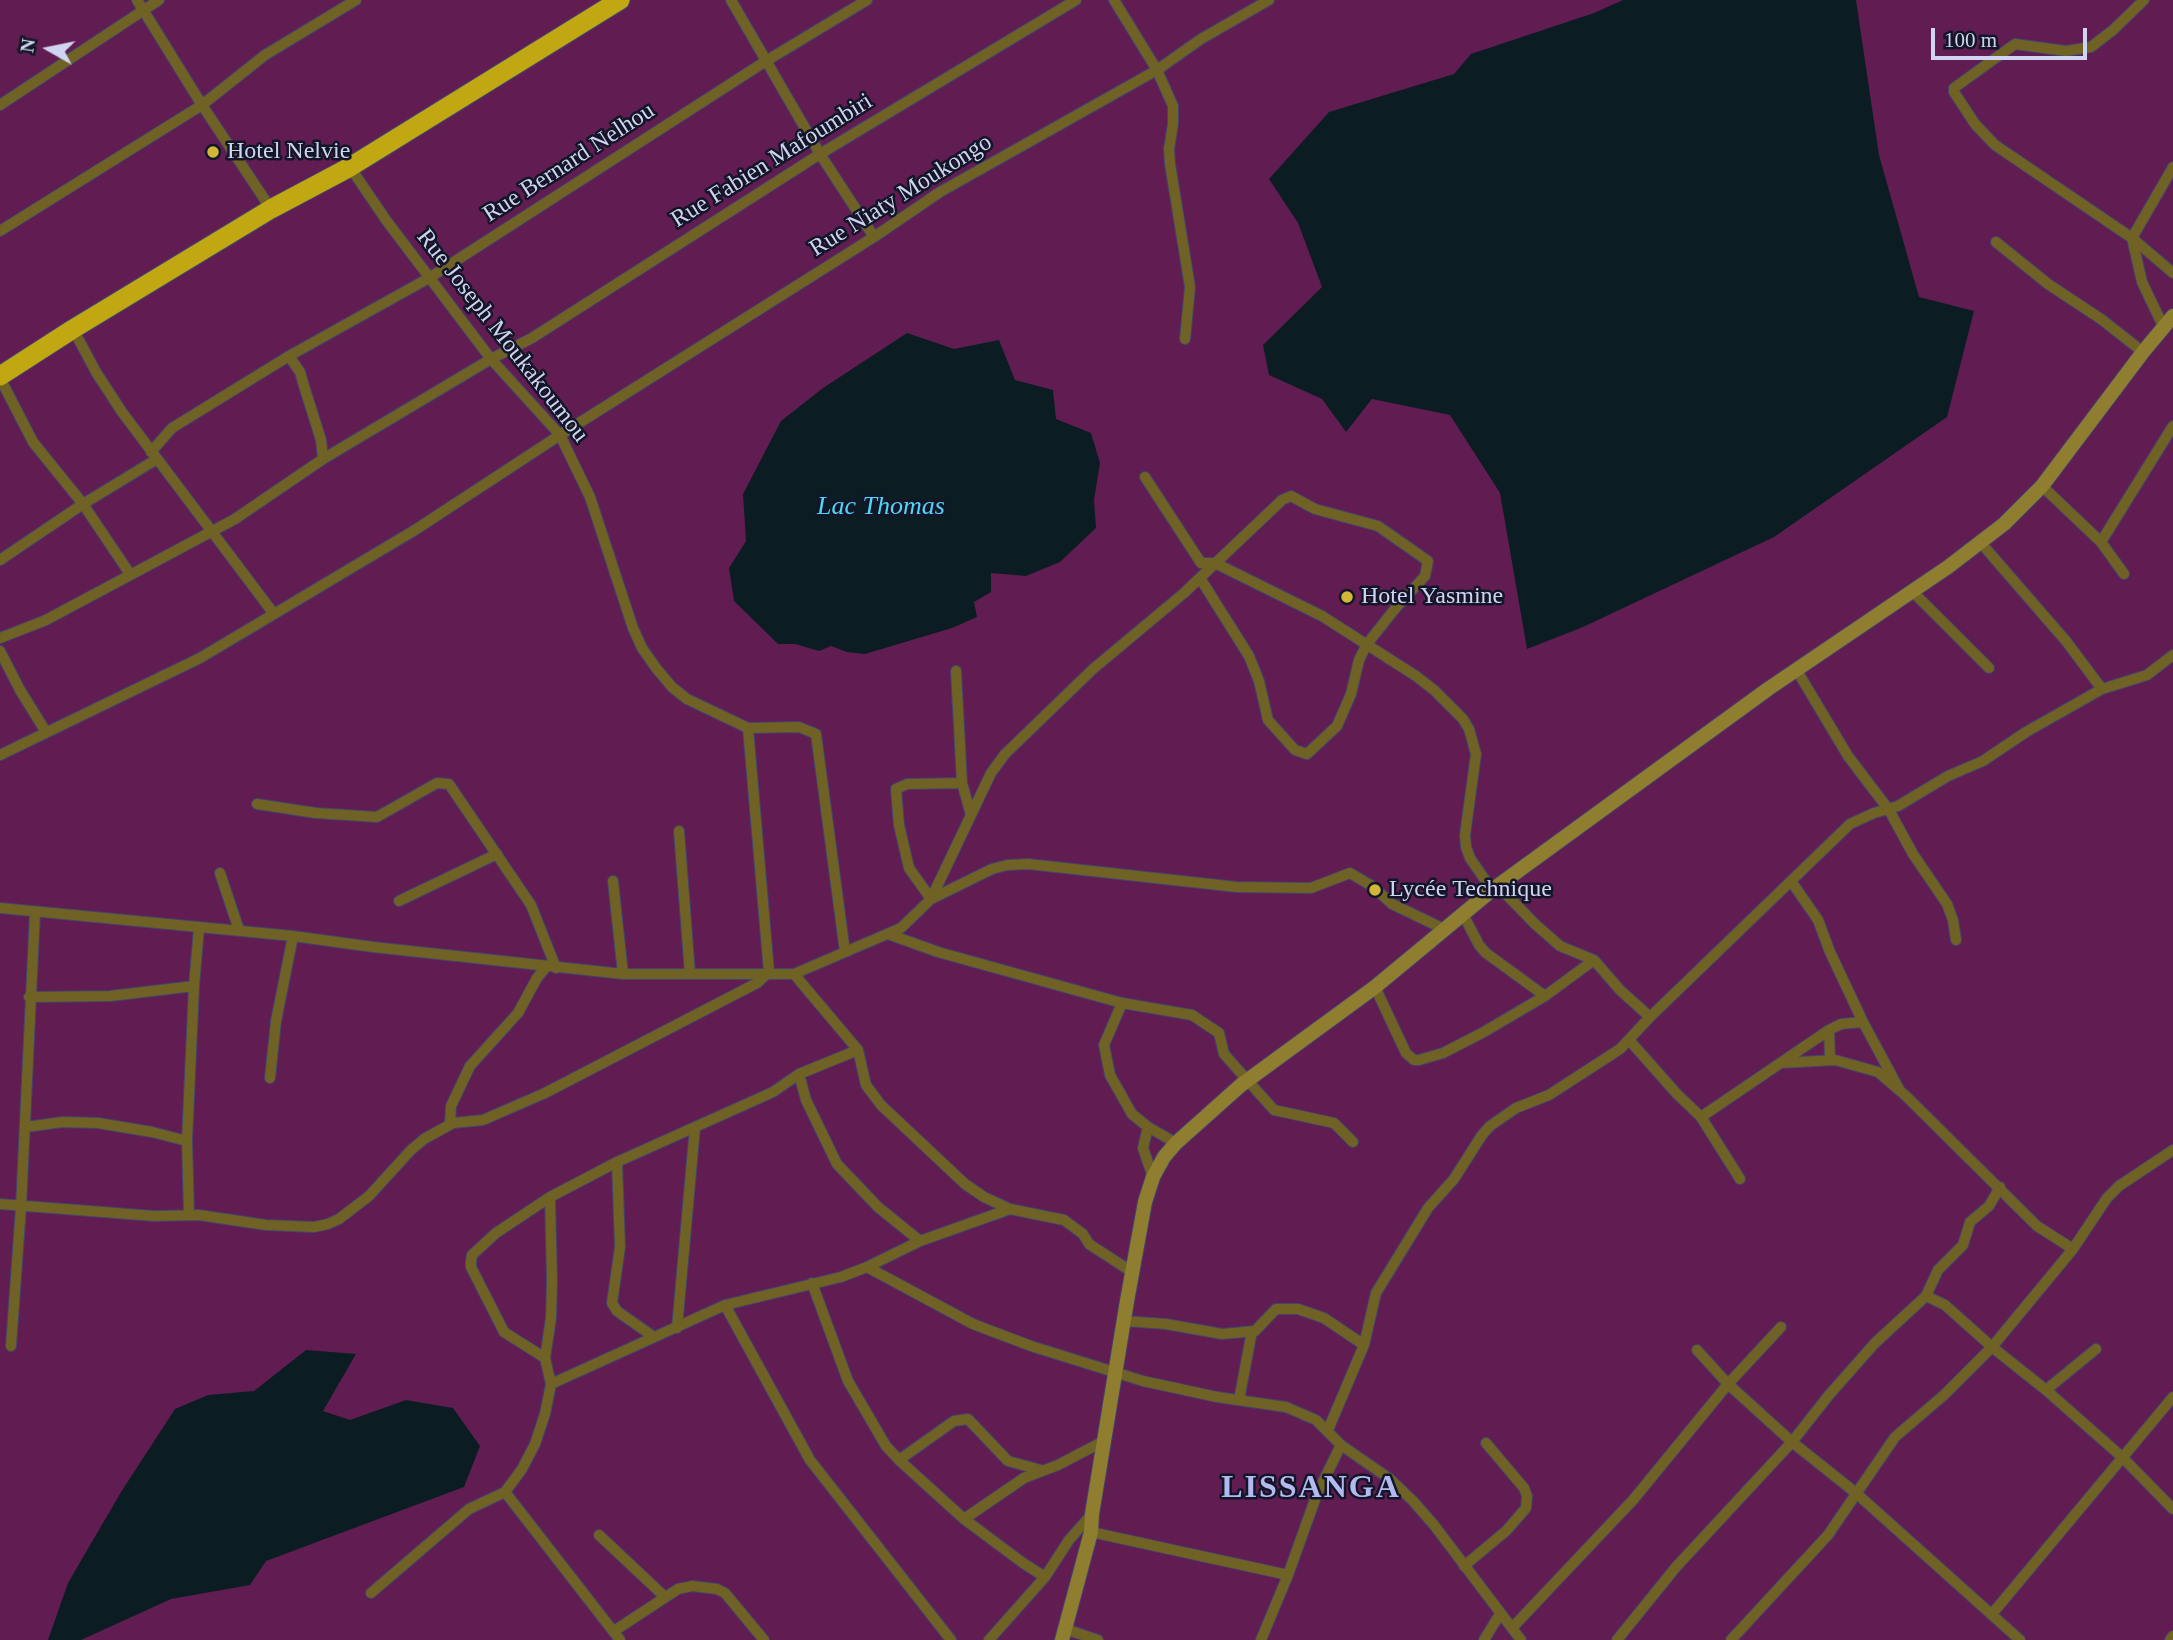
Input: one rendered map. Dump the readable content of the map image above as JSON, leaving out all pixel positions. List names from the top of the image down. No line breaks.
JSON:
{"streets":{"street":["Rue Fabien Mafoumbiri","Rue Bernard Nelhou","Rue Niaty Moukongo","Rue Joseph Moukakoumou"]},"crossings":[["Rue Fabien Mafoumbiri","Rue Joseph Moukakoumou"],["Rue Bernard Nelhou","Rue Joseph Moukakoumou"],["Rue Niaty Moukongo","Rue Joseph Moukakoumou"]],"districts":["LISSANGA"],"water":["Lac Thomas"],"places":["Hotel Nelvie","Hotel Yasmine","Lycée Technique"],"scale_bar":"100 m","north":"left"}
